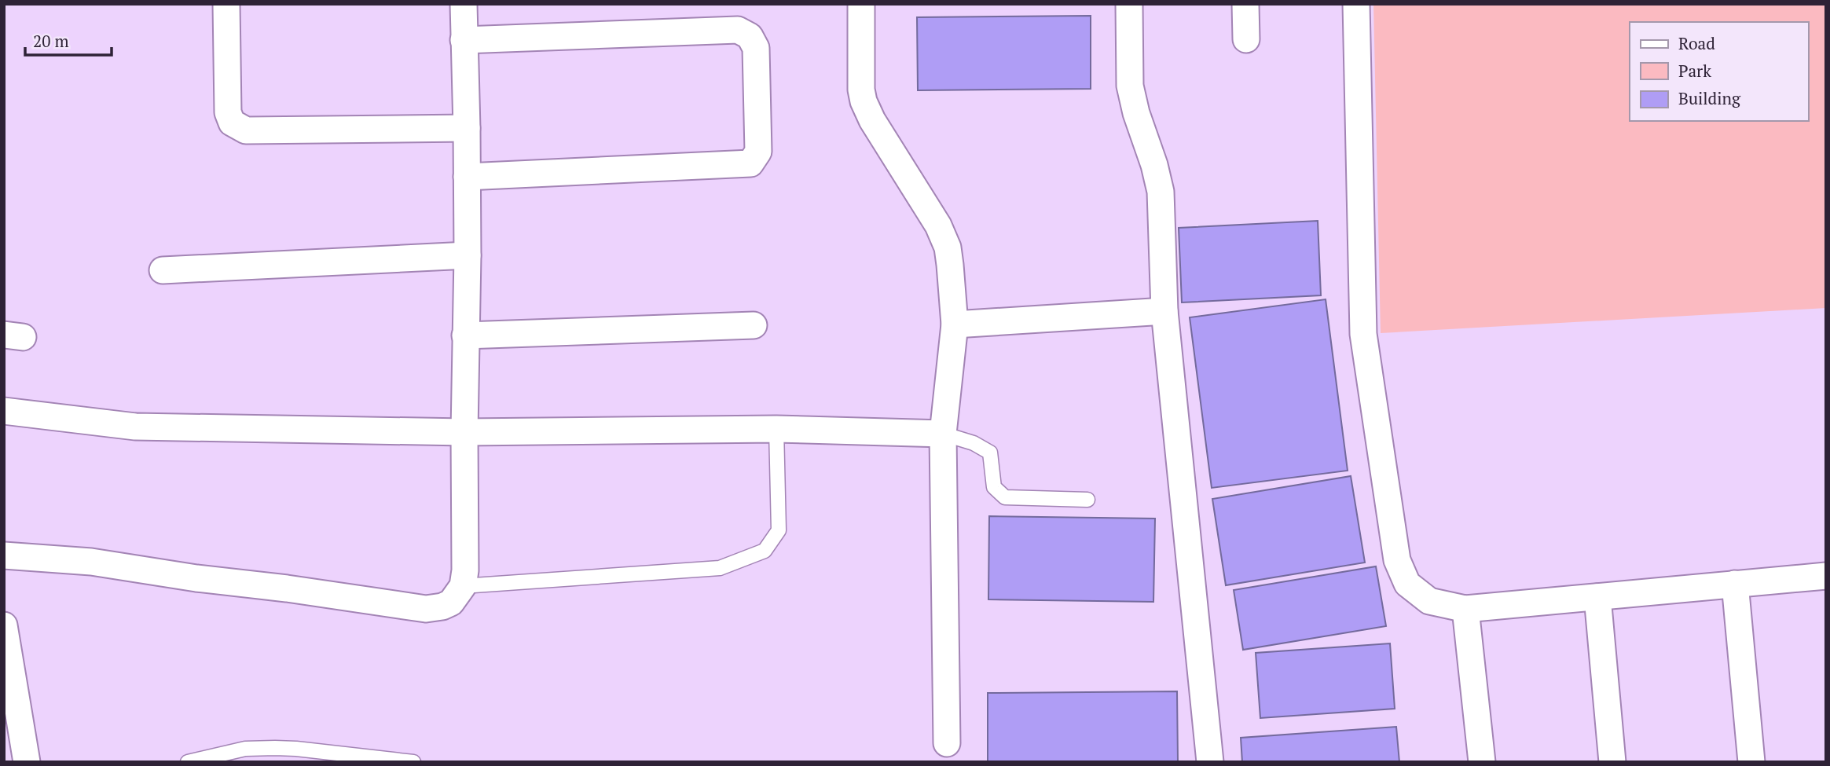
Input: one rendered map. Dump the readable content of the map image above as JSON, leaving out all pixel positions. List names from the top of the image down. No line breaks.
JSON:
{"legend":["Road","Park","Building"],"scale_bar":"20 m"}
